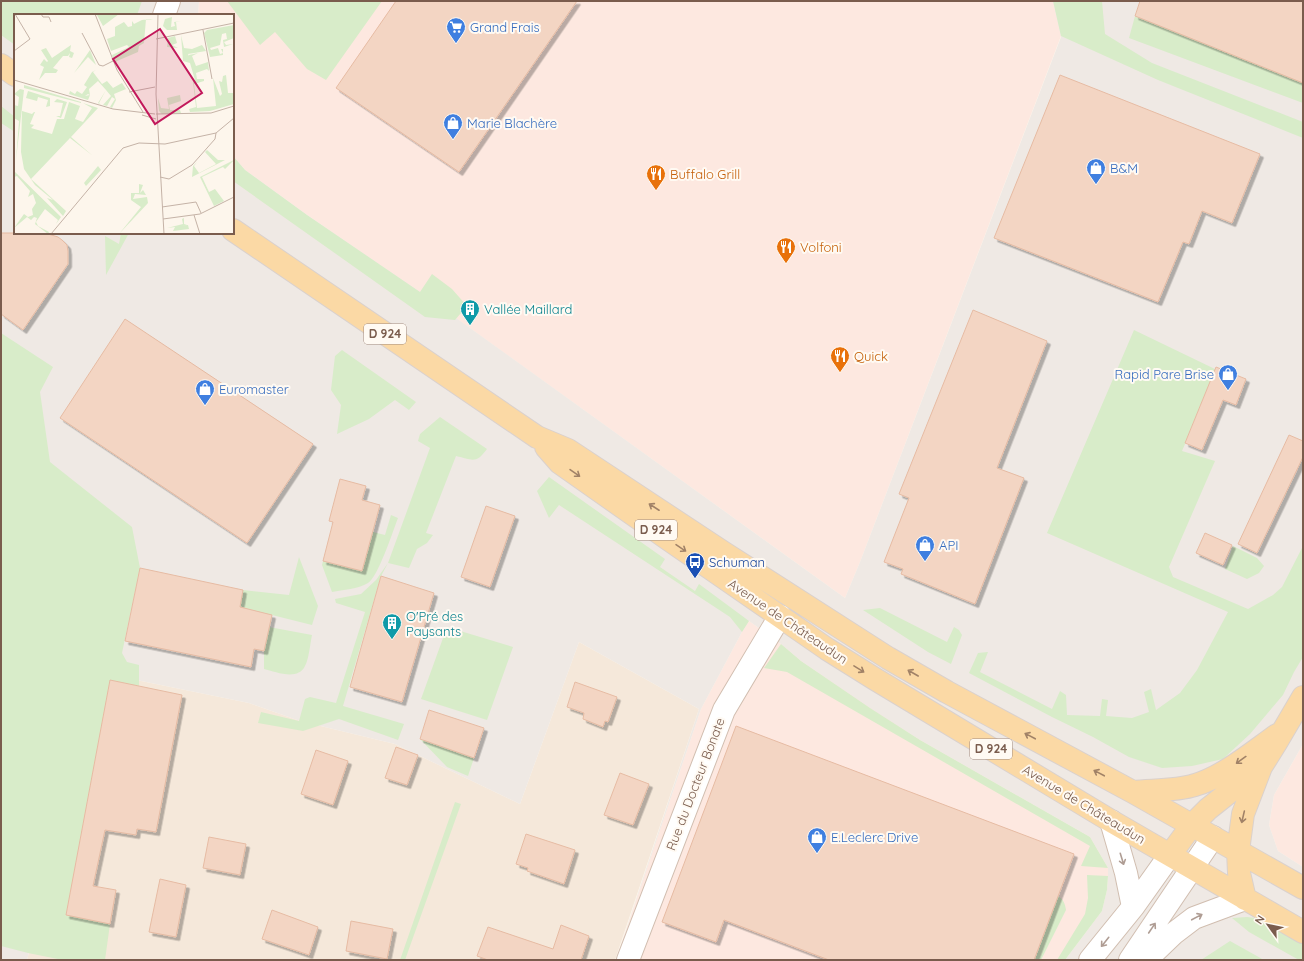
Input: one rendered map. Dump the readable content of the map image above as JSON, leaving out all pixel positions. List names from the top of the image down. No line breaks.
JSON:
{"streets":{"main road":["D 924","Avenue de Châteaudun"],"street":["Rue du Docteur Bonate"]},"crossings":[["D 924","Avenue de Châteaudun"],["Avenue de Châteaudun","Rue du Docteur Bonate"]],"places":{"supermarket":["Grand Frais"],"shop":["Marie Blachère","B&M","Rapid Pare Brise","Euromaster","API","E.Leclerc Drive"],"restaurant":["Buffalo Grill","Volfoni","Quick"],"building":["Vallée Maillard","O'Pré des Paysants"],"bus stop":["Schuman"]},"north":"top left"}
